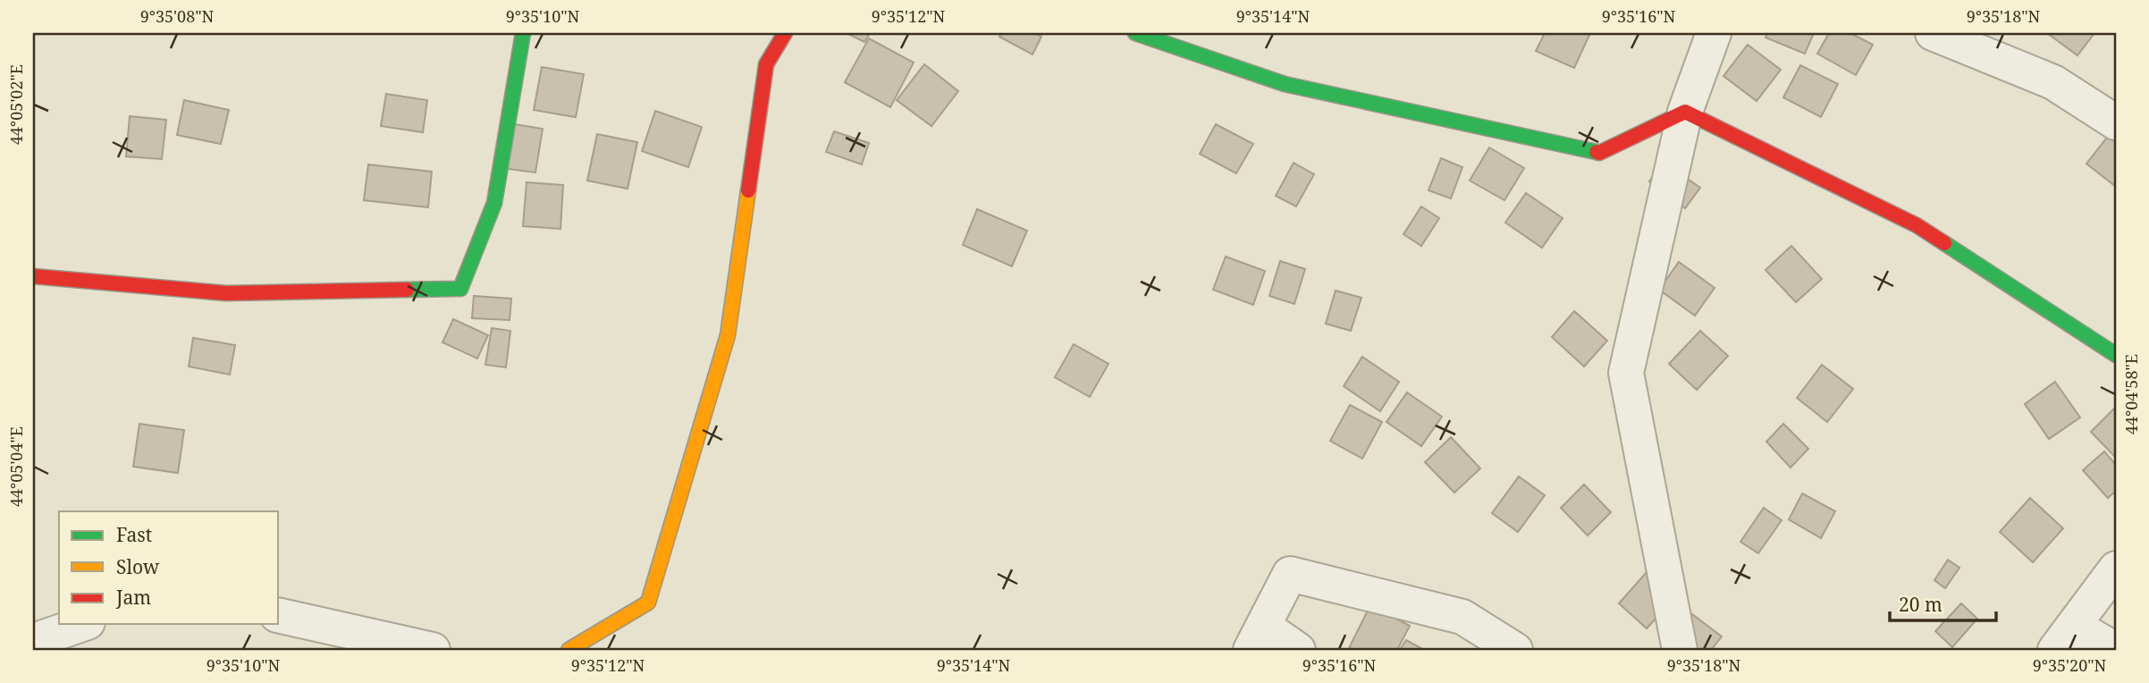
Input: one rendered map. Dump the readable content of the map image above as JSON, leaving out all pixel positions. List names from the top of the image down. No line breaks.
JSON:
{"legend":["Fast","Slow","Jam"],"scale_bar":"20 m","coordinates":["9°35'08\"N","9°35'10\"N","9°35'12\"N","9°35'14\"N","9°35'16\"N","9°35'18\"N","44°05'02\"E","44°04'58\"E","44°05'04\"E","9°35'20\"N"]}
